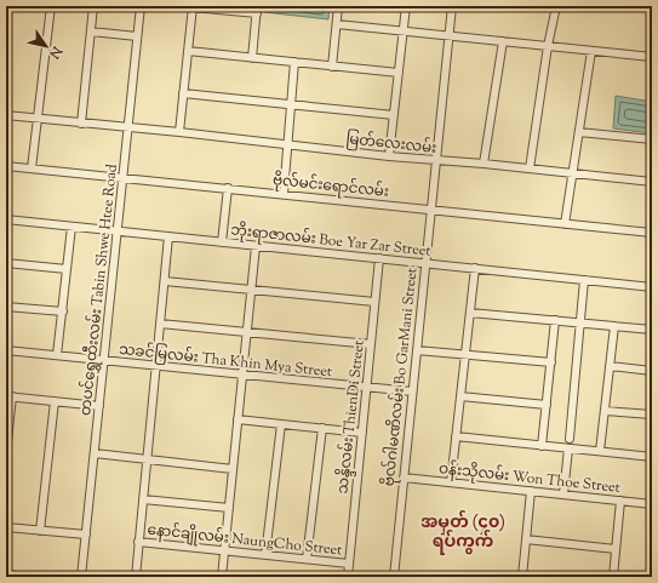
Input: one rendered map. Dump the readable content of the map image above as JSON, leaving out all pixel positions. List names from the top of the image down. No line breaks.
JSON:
{"streets":{"street":["မြတ်လေးလမ်း","ဗိုလ်မင်းရောင်လမ်း","ဘိုးရာဇာလမ်း Boe Yar Zar Street","တပင်ရွှေထီးလမ်း Tabin Shwe Htee Road","သခင်မြလမ်း Tha Khin Mya Street","ဗိုလ်ဂါမဏိလမ်း Bo GarMani Street","သန္ဒိလမ်း ThienDi Street","ဝန်းသိုလမ်း Won Thoe Street","နောင်ချိုလမ်း NaungCho Street"]},"crossings":[["မြတ်လေးလမ်း","တပင်ရွှေထီးလမ်း Tabin Shwe Htee Road"],["မြတ်လေးလမ်း","ဗိုလ်ဂါမဏိလမ်း Bo GarMani Street"],["ဗိုလ်မင်းရောင်လမ်း","တပင်ရွှေထီးလမ်း Tabin Shwe Htee Road"],["ဗိုလ်မင်းရောင်လမ်း","ဗိုလ်ဂါမဏိလမ်း Bo GarMani Street"],["ဘိုးရာဇာလမ်း Boe Yar Zar Street","တပင်ရွှေထီးလမ်း Tabin Shwe Htee Road"],["ဘိုးရာဇာလမ်း Boe Yar Zar Street","ဗိုလ်ဂါမဏိလမ်း Bo GarMani Street"],["ဘိုးရာဇာလမ်း Boe Yar Zar Street","သန္ဒိလမ်း ThienDi Street"],["တပင်ရွှေထီးလမ်း Tabin Shwe Htee Road","သခင်မြလမ်း Tha Khin Mya Street"],["သခင်မြလမ်း Tha Khin Mya Street","ဗိုလ်ဂါမဏိလမ်း Bo GarMani Street"],["သခင်မြလမ်း Tha Khin Mya Street","သန္ဒိလမ်း ThienDi Street"],["ဗိုလ်ဂါမဏိလမ်း Bo GarMani Street","ဝန်းသိုလမ်း Won Thoe Street"],["သန္ဒိလမ်း ThienDi Street","နောင်ချိုလမ်း NaungCho Street"]],"districts":["အမှတ် (၄၀) ရပ်ကွက်"],"north":"bottom right"}
